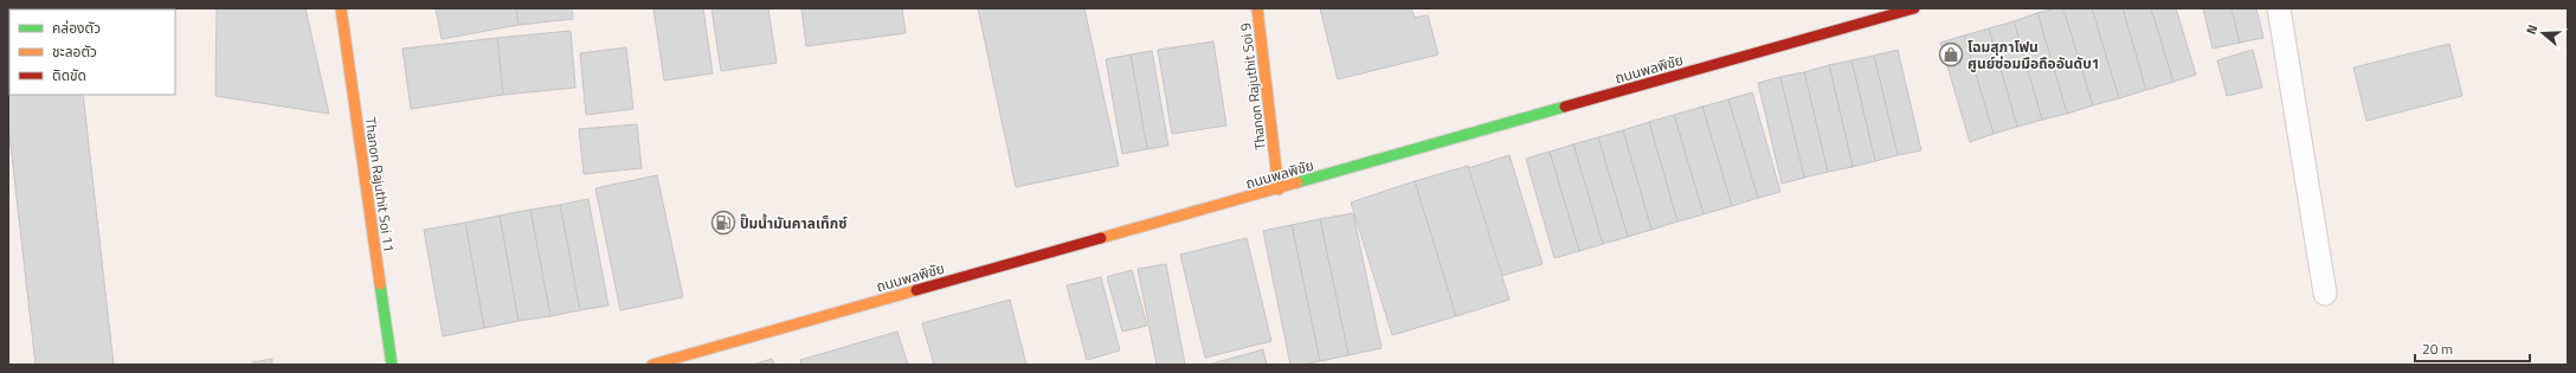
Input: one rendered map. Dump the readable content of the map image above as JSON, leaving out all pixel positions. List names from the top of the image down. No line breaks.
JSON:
{"streets":{"street":["ถนนพลพิชัย","Thanon Rajuthit Soi 9","Thanon Rajuthit Soi 11"]},"crossings":[["ถนนพลพิชัย","Thanon Rajuthit Soi 9"]],"places":{"shop":["โฉมสุภาโฟน ศูนย์ซ่อมมือถืออันดับ1"],"fuel station":["ปั๊มน้ำมันคาลเท็กซ์"]},"legend":["คล่องตัว","ชะลอตัว","ติดขัด"],"scale_bar":"20 m","north":"left"}
